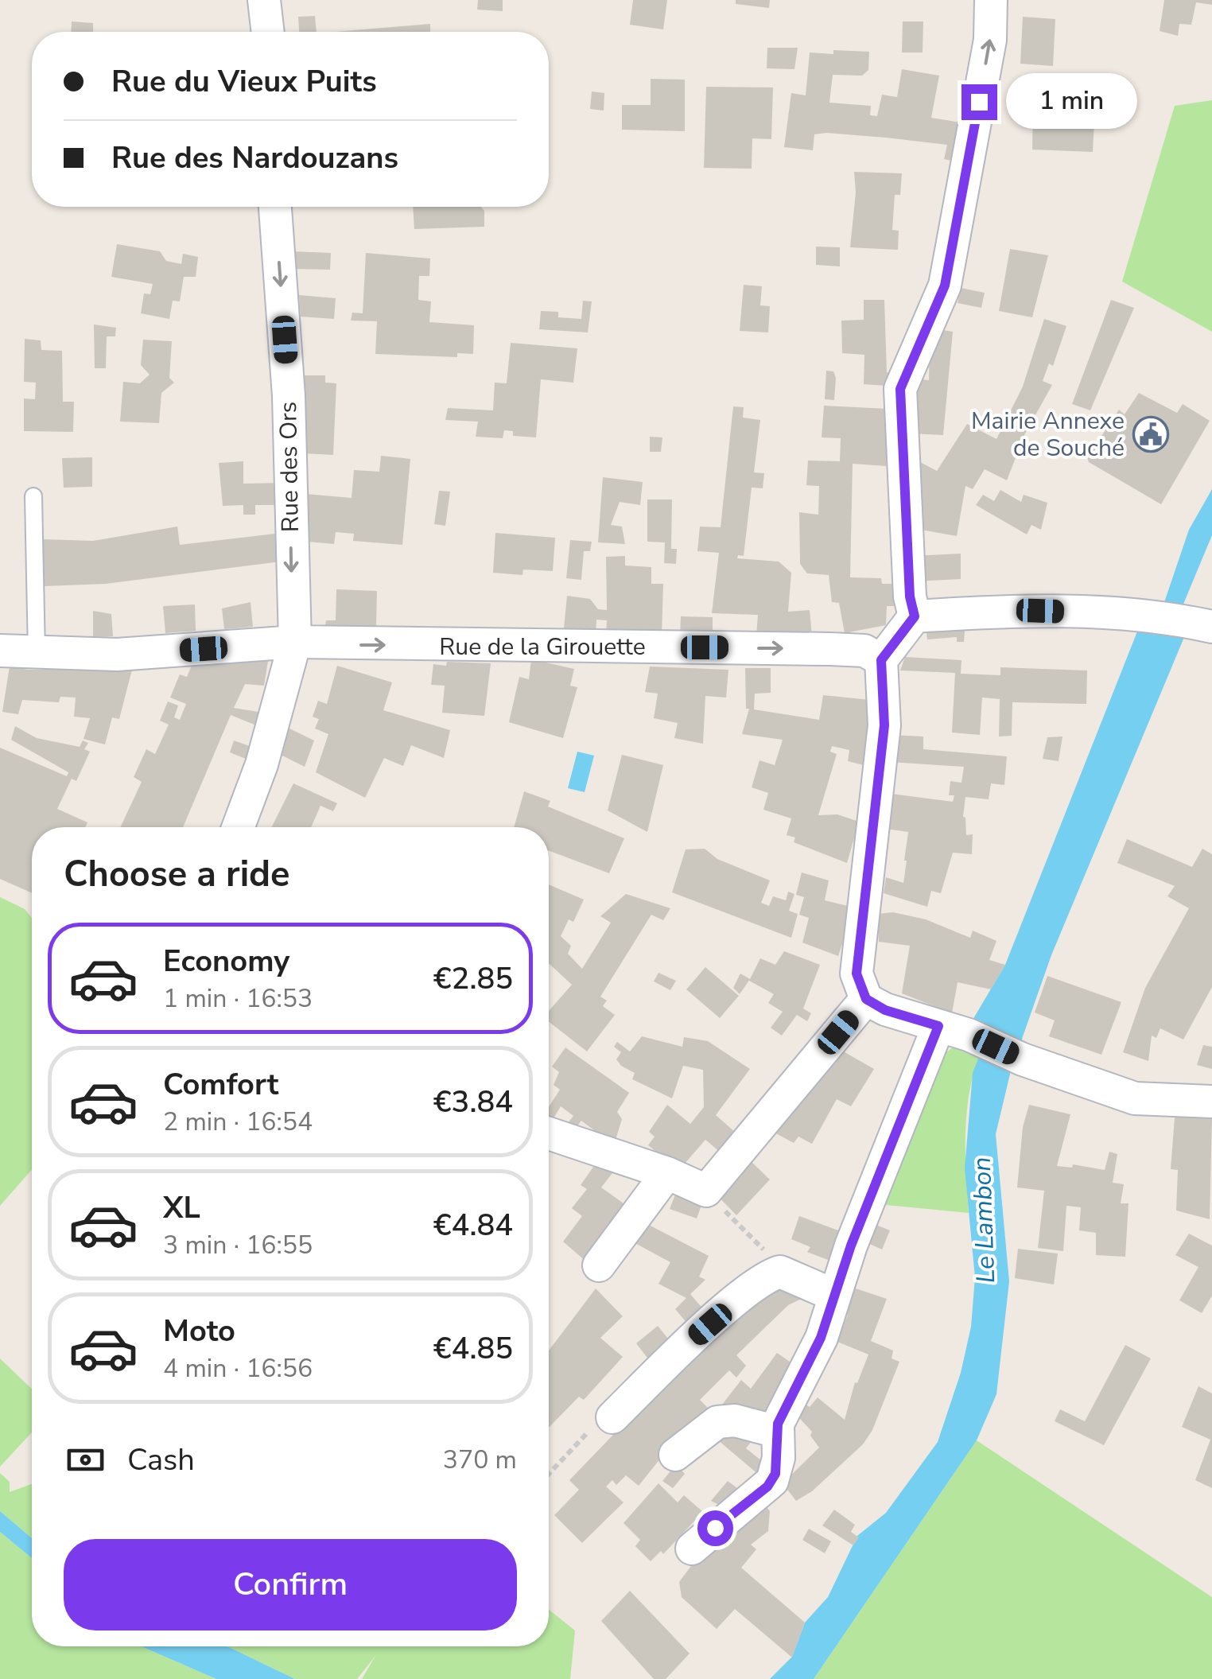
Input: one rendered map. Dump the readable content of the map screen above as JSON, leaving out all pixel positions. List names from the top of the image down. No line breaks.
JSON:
{"streets":{"street":["Rue des Ors","Rue de la Girouette"]},"crossings":[["Rue des Ors","Rue de la Girouette"]],"one_way":["Rue des Ors","Rue de la Girouette"],"water":["Le Lambon"],"places":{"public building":["Mairie Annexe de Souché"]},"page":{"banner":["Rue du Vieux Puits","Rue des Nardouzans"],"bubble":"1 min","heading":"Choose a ride","list":[{"name":"Economy","note":"1 min · 16:53","value":"€2.85"},{"name":"Comfort","note":"2 min · 16:54","value":"€3.84"},{"name":"XL","note":"3 min · 16:55","value":"€4.84"},{"name":"Moto","note":"4 min · 16:56","value":"€4.85"}],"pay":["Cash","370 m"],"buttons":"Confirm"}}
